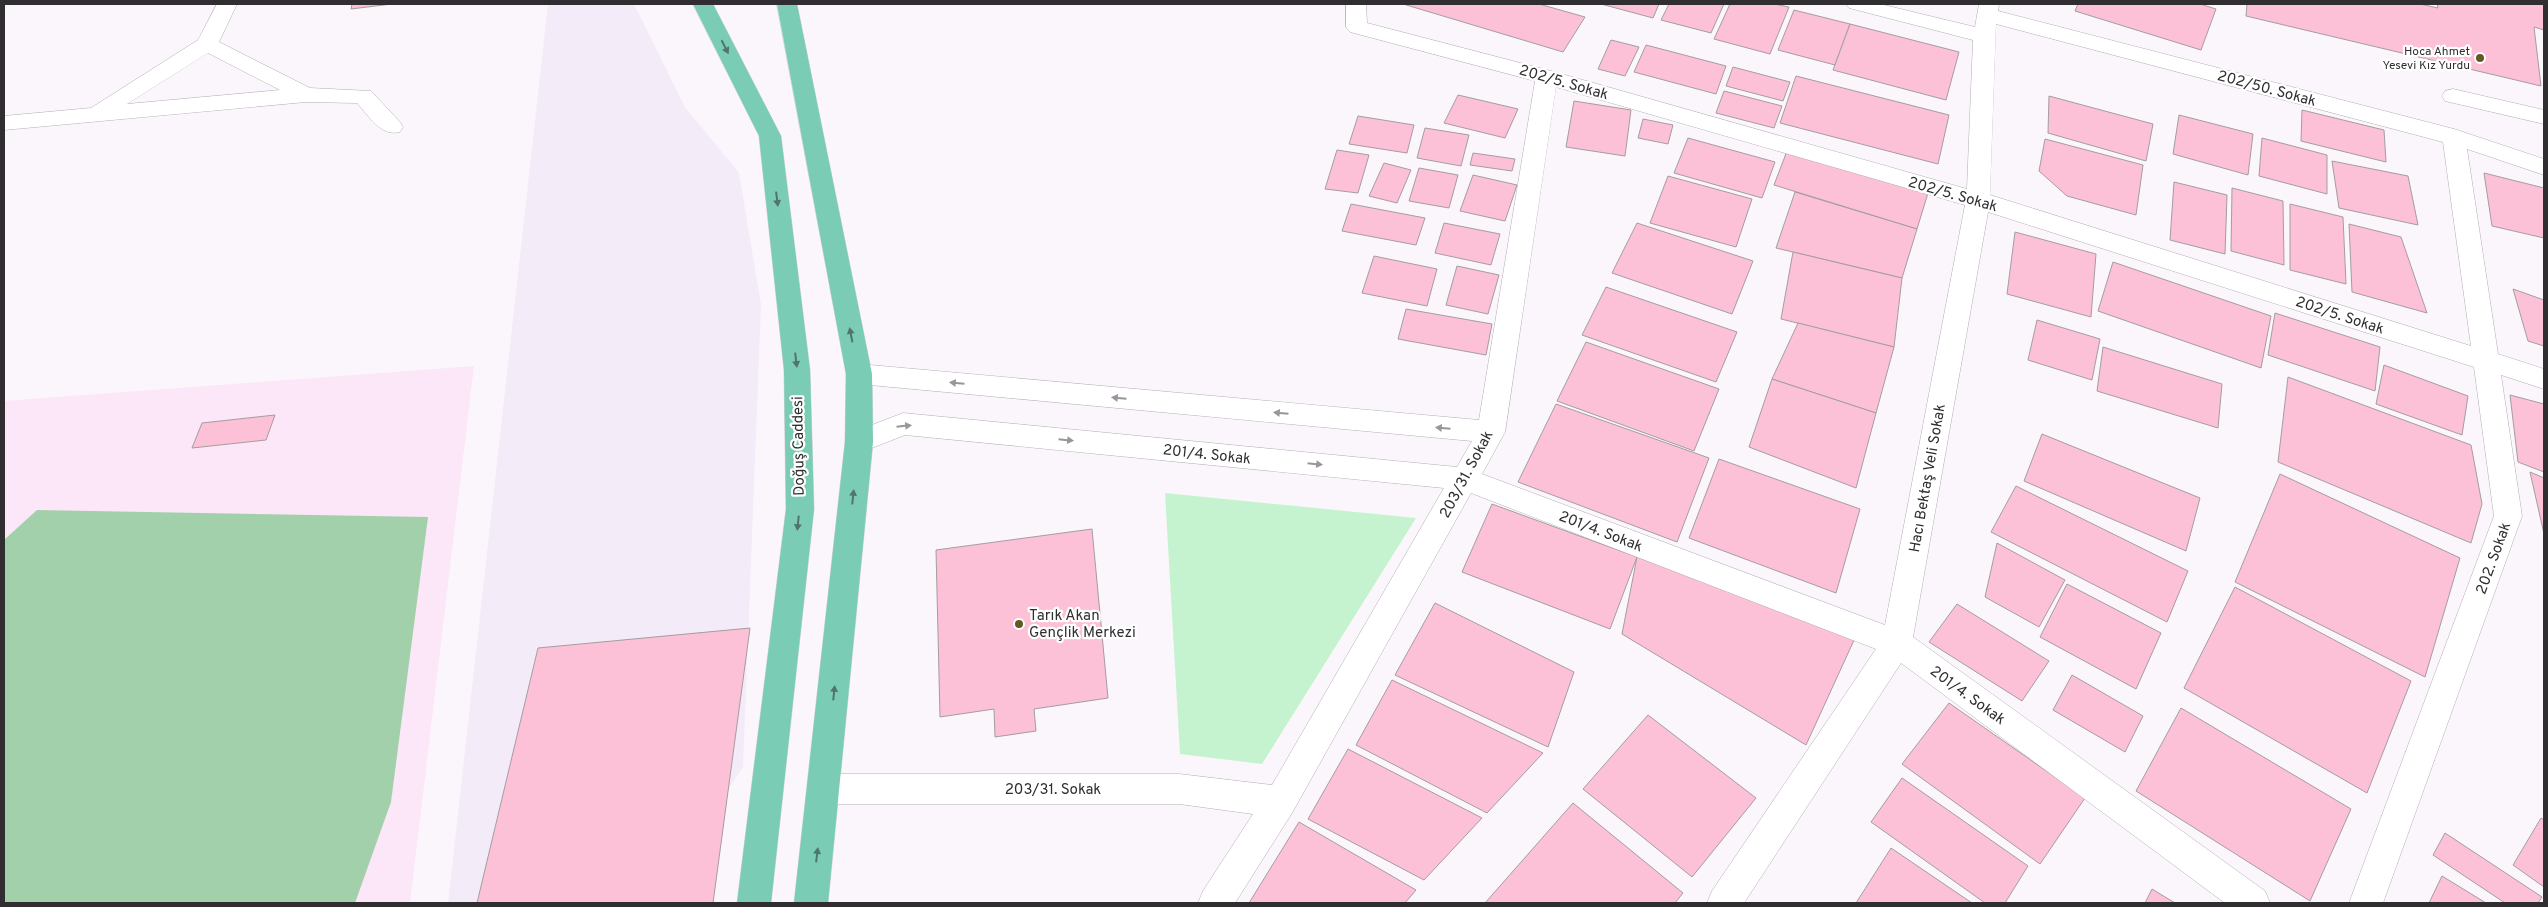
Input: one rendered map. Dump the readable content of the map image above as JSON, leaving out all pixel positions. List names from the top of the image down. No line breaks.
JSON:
{"streets":{"main road":["Doğuş Caddesi"],"street":["202/5. Sokak","202/50. Sokak","201/4. Sokak","203/31. Sokak","Hacı Bektaş Veli Sokak","202. Sokak"]},"crossings":[["202/5. Sokak","203/31. Sokak"],["202/5. Sokak","Hacı Bektaş Veli Sokak"],["202/5. Sokak","202. Sokak"],["202/50. Sokak","Hacı Bektaş Veli Sokak"],["202/50. Sokak","202. Sokak"],["201/4. Sokak","203/31. Sokak"],["201/4. Sokak","Hacı Bektaş Veli Sokak"]],"places":["Hoca Ahmet Yesevi Kız Yurdu","Tarık Akan Gençlik Merkezi"]}
